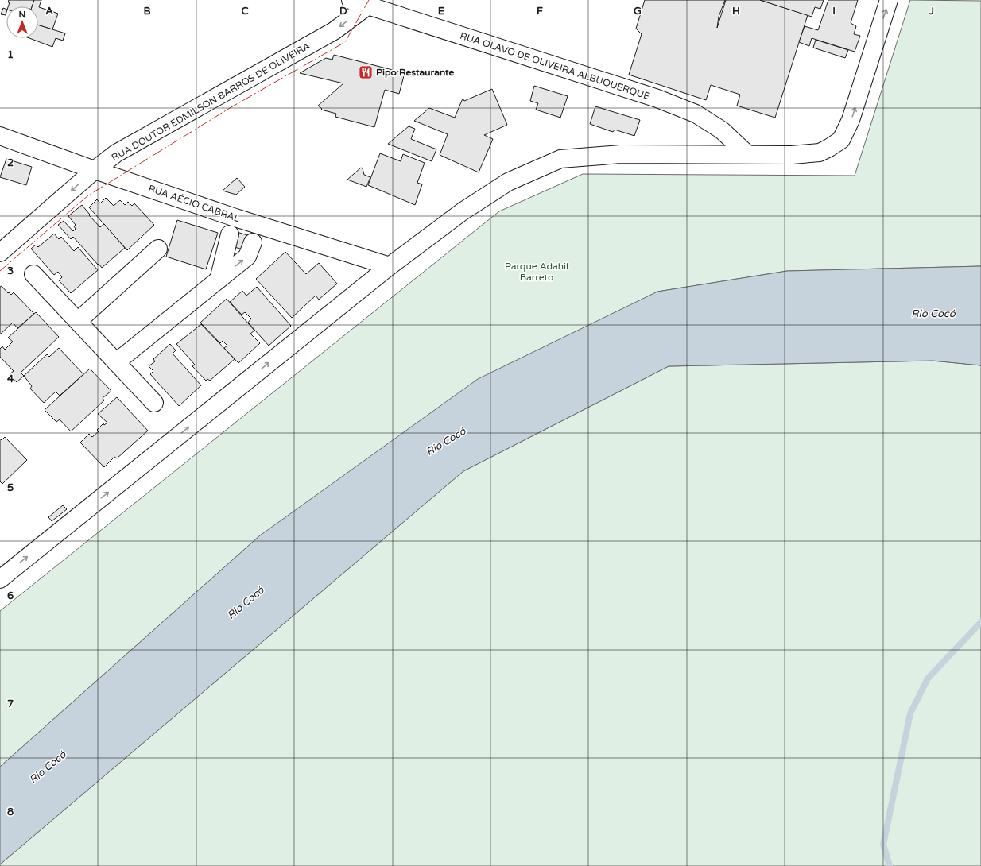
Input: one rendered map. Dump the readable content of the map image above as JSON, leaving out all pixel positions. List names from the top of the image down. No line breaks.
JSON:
{"streets":{"street":["RUA OLAVO DE OLIVEIRA ALBUQUERQUE","RUA DOUTOR EDMILSON BARROS DE OLIVEIRA","RUA AÉCIO CABRAL"]},"crossings":[["RUA OLAVO DE OLIVEIRA ALBUQUERQUE","RUA DOUTOR EDMILSON BARROS DE OLIVEIRA"],["RUA DOUTOR EDMILSON BARROS DE OLIVEIRA","RUA AÉCIO CABRAL"]],"water":["Rio Cocó"],"parks":["Parque Adahil Barreto"],"places":{"restaurant":["Pipo Restaurante"]},"north":"top","grid":{"columns":["A","B","C","D","E","F","G","H","I","J"],"rows":["1","2","3","4","5","6","7","8"]}}
